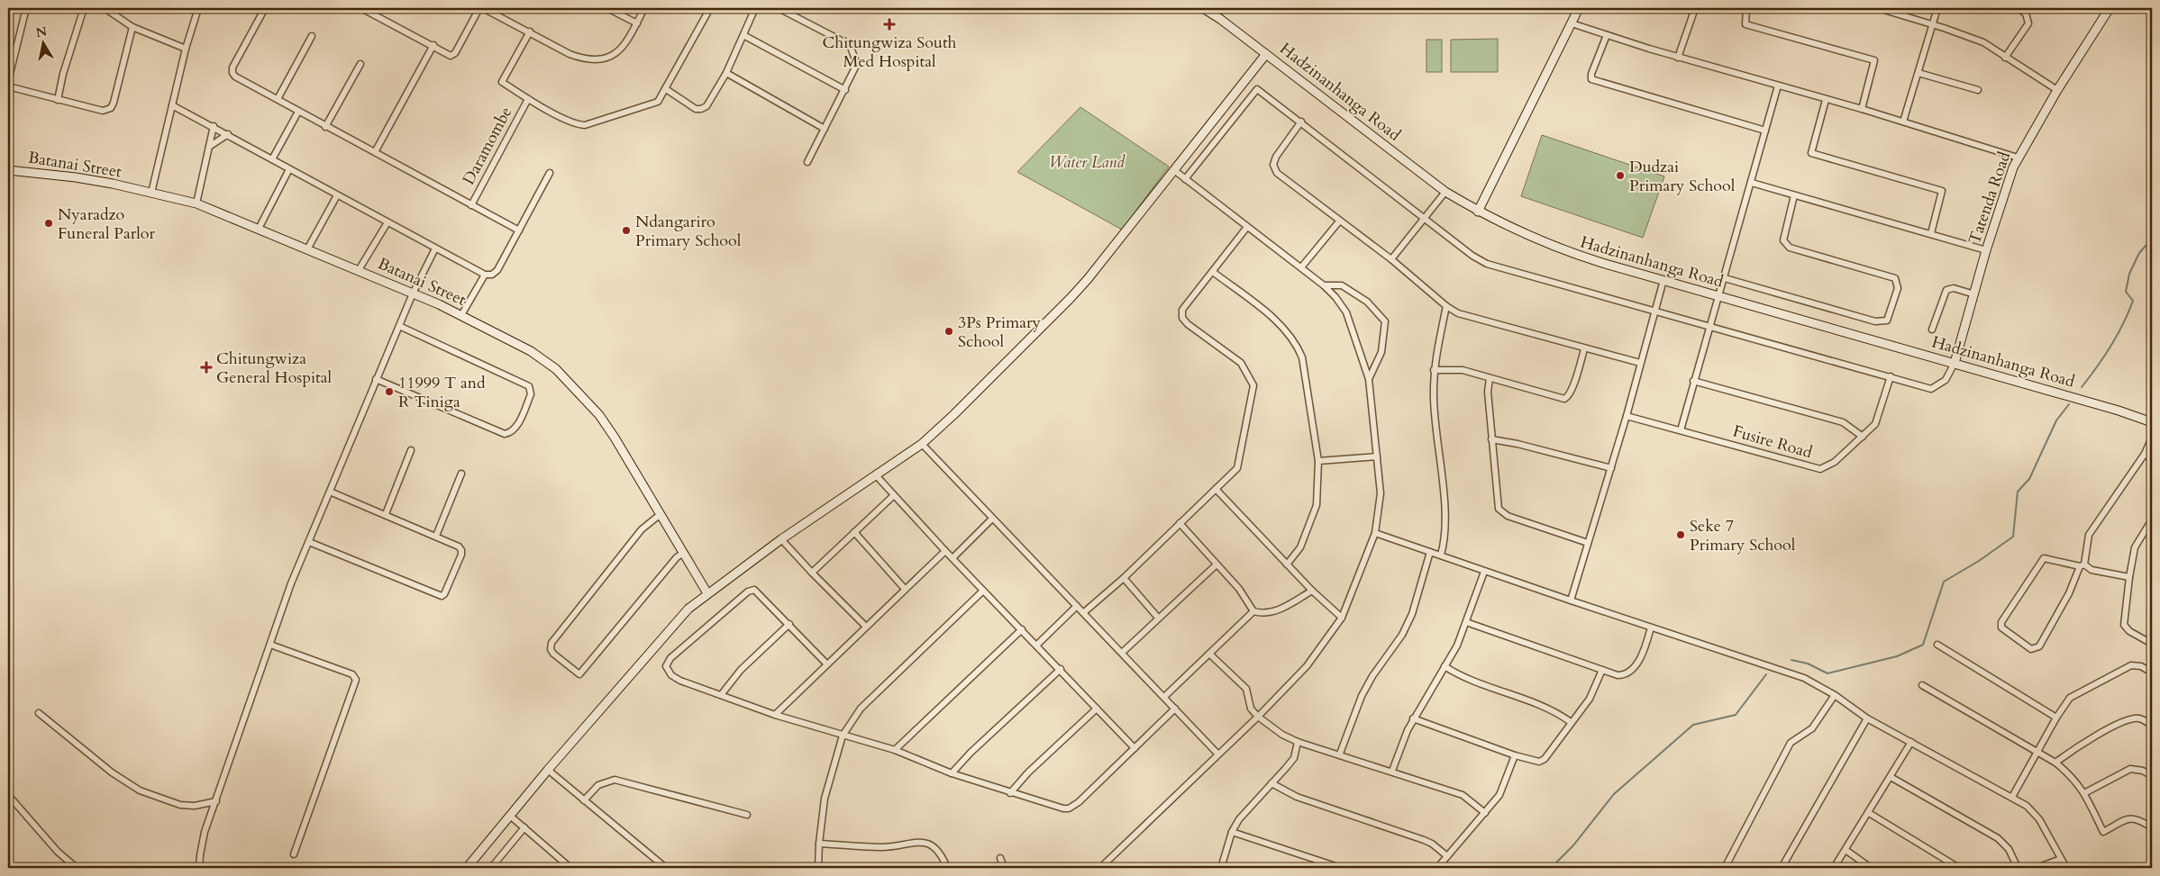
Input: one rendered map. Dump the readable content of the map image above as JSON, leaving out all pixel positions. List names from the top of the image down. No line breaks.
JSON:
{"streets":{"street":["Hadzinanhanga Road","Daramombe","Batanai Street","Tatenda Road","Fusire Road"]},"crossings":[["Hadzinanhanga Road","Tatenda Road"]],"parks":["Water Land"],"places":{"health":["Chitungwiza South Med Hospital","Chitungwiza General Hospital"],"other":["Dudzai Primary School","Nyaradzo Funeral Parlor","Ndangariro Primary School","3Ps Primary School","11999 T and R Tiniga","Seke 7 Primary School"]},"north":"top"}
